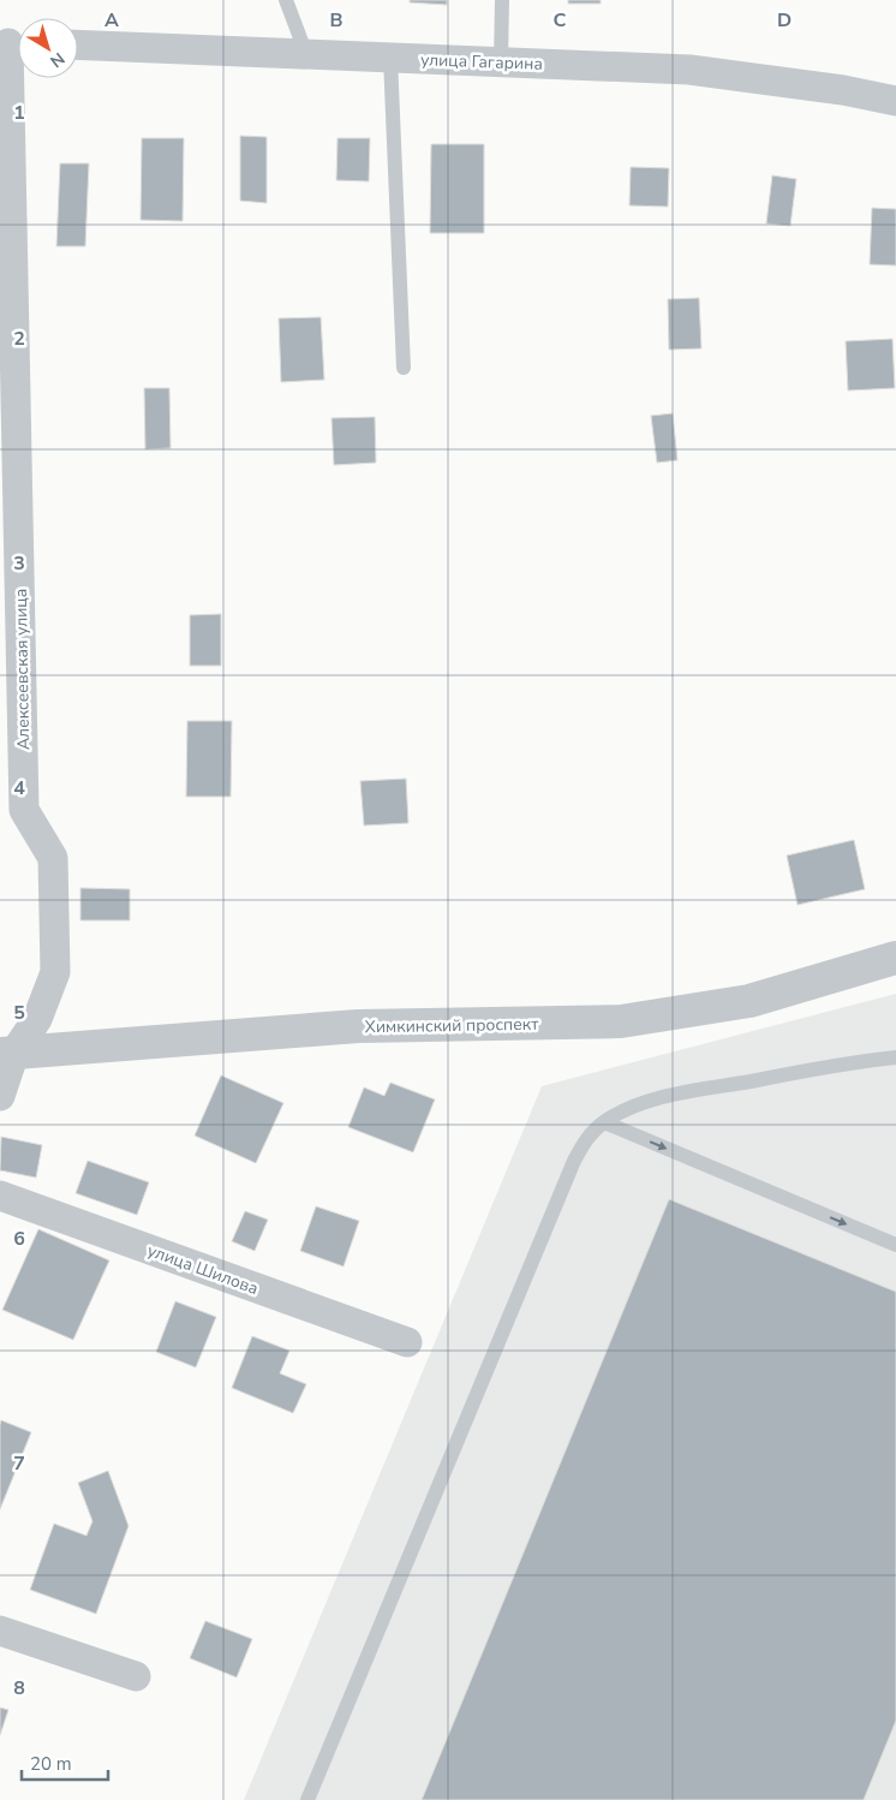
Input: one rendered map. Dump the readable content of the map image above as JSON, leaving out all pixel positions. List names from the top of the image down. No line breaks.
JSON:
{"streets":{"street":["улица Гагарина","Алексеевская улица","Химкинский проспект","улица Шилова"]},"crossings":[["Алексеевская улица","Химкинский проспект"]],"scale_bar":"20 m","north":"bottom right","grid":{"columns":["A","B","C","D"],"rows":["1","2","3","4","5","6","7","8"]}}
